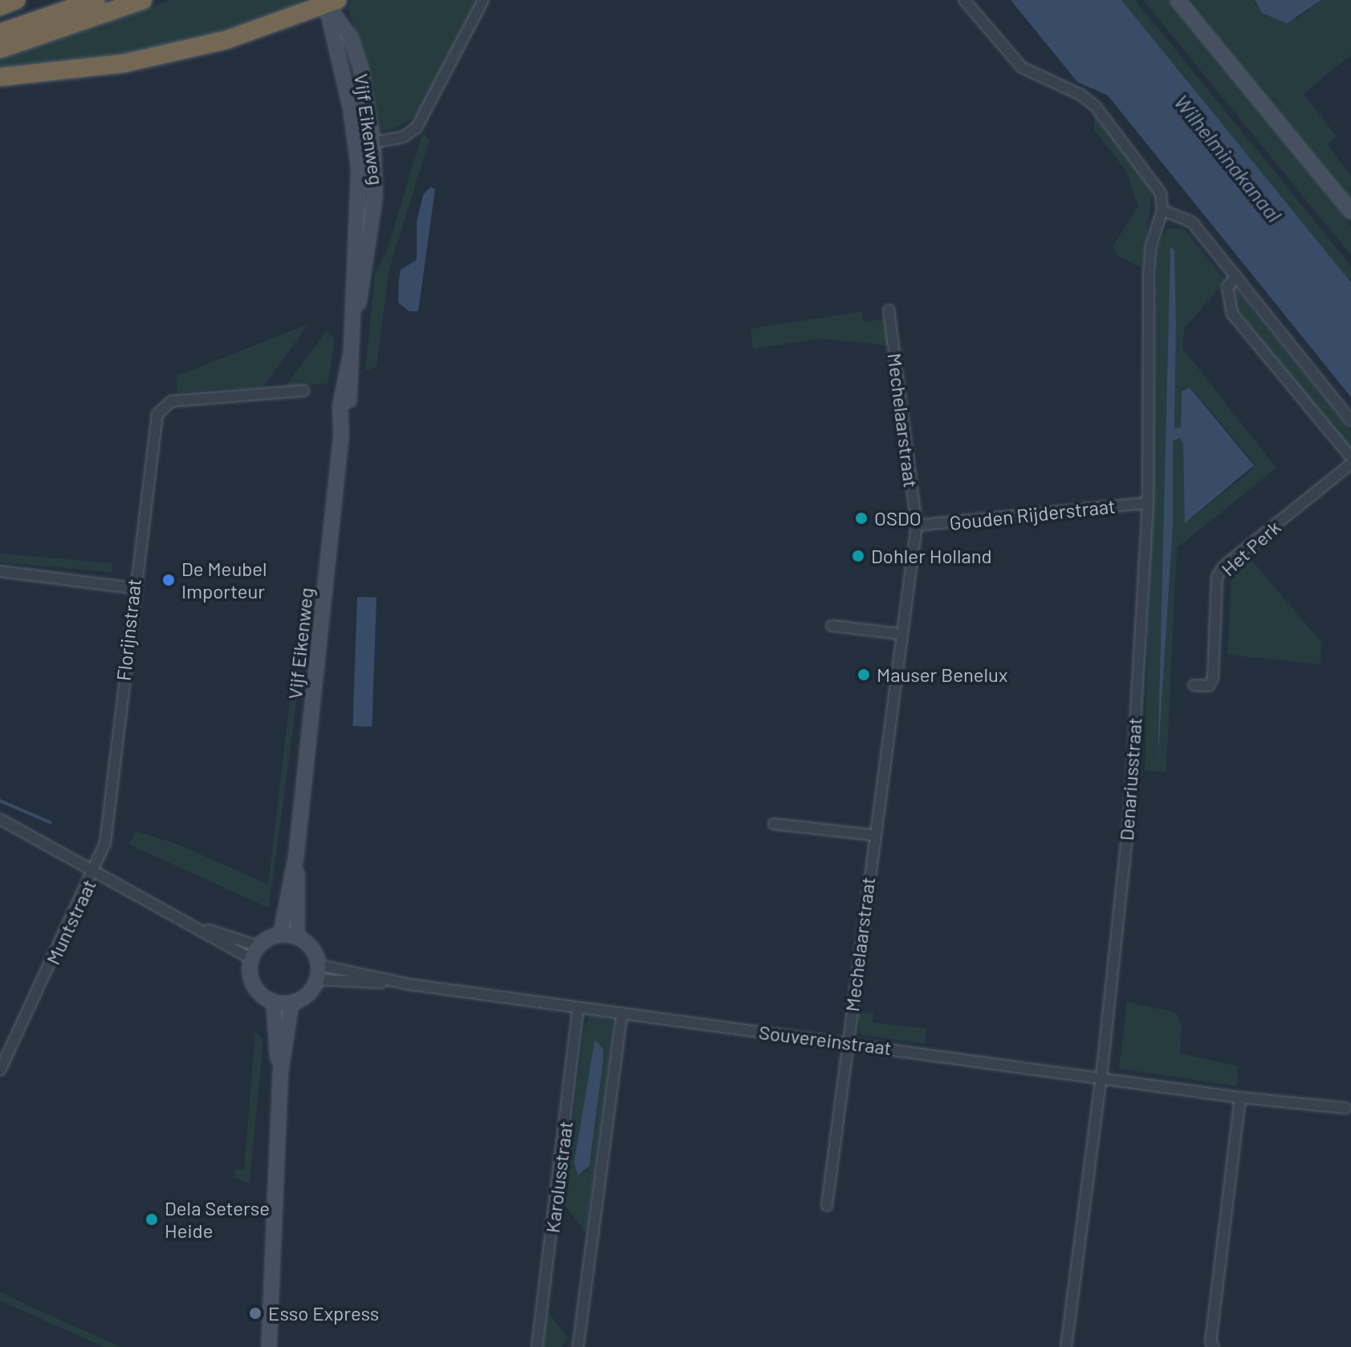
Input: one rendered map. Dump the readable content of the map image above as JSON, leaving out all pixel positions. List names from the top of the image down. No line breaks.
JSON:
{"streets":{"main road":["Vijf Eikenweg"],"street":["Mechelaarstraat","Gouden Rijderstraat","Het Perk","Florijnstraat","Denariusstraat","Muntstraat","Souvereinstraat","Karolusstraat"]},"crossings":[["Vijf Eikenweg","Souvereinstraat"],["Mechelaarstraat","Gouden Rijderstraat"],["Mechelaarstraat","Souvereinstraat"],["Gouden Rijderstraat","Denariusstraat"],["Florijnstraat","Muntstraat"],["Denariusstraat","Souvereinstraat"],["Souvereinstraat","Karolusstraat"]],"water":["Wilhelminakanaal"],"places":["OSDO","Dohler Holland","De Meubel Importeur","Mauser Benelux","Dela Seterse Heide","Esso Express"]}
